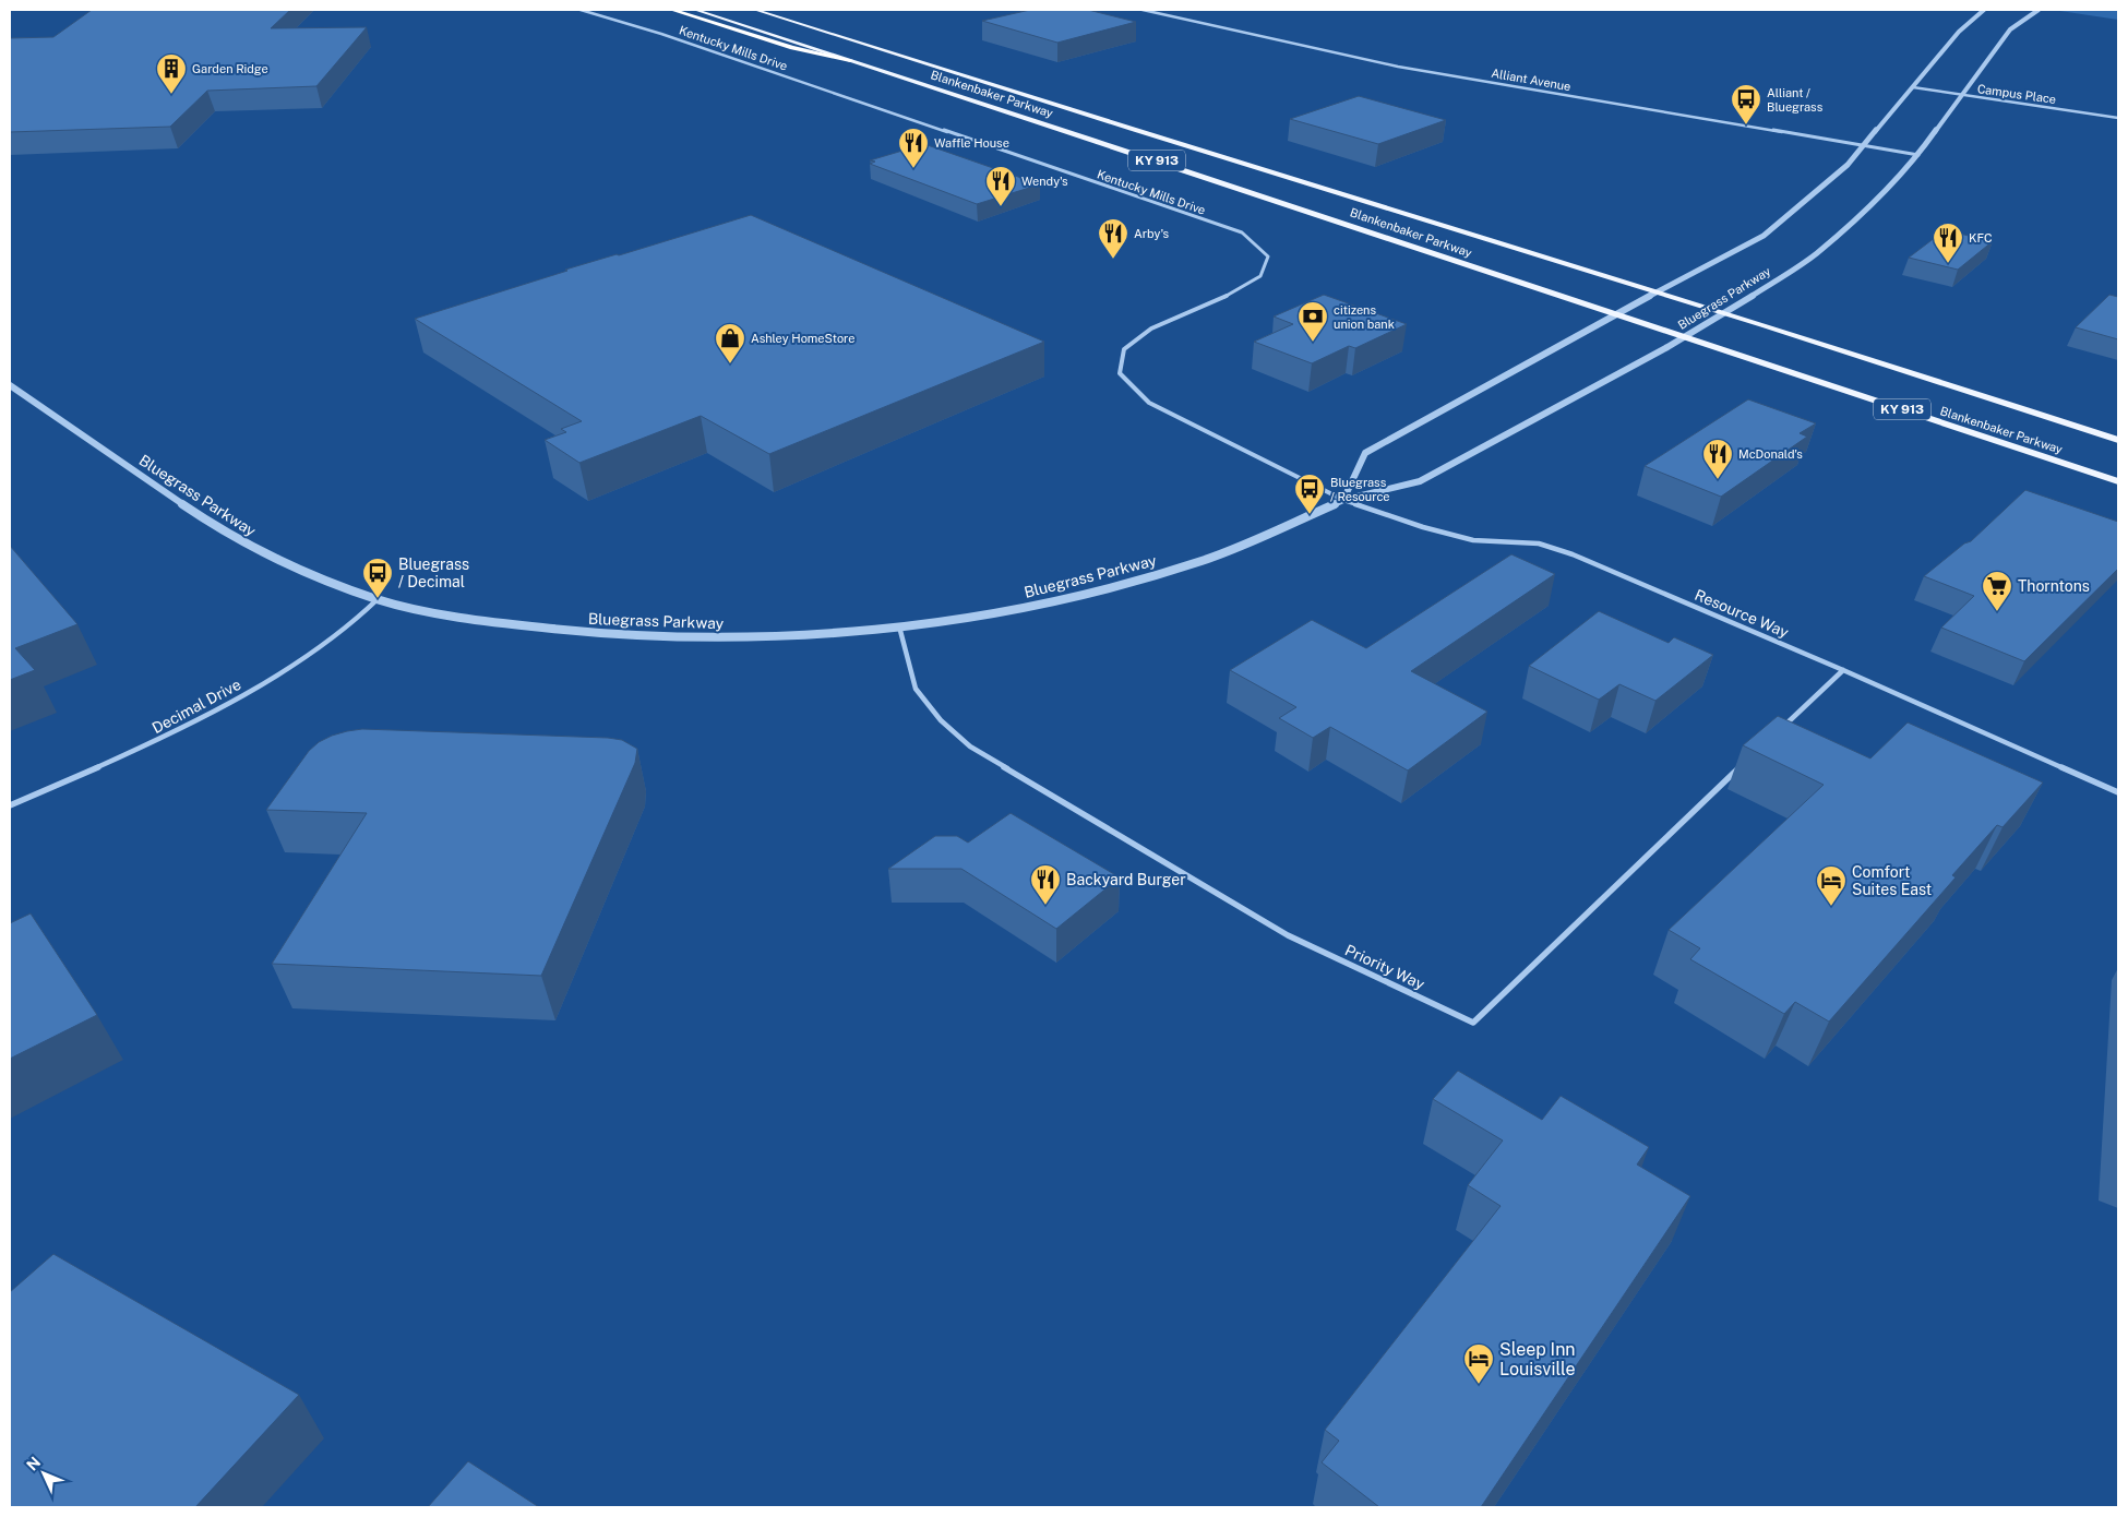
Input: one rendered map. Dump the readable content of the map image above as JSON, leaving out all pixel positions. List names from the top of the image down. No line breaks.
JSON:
{"streets":{"main road":["Blankenbaker Parkway","KY 913"],"street":["Kentucky Mills Drive","Alliant Avenue","Campus Place","Bluegrass Parkway","Resource Way","Decimal Drive","Priority Way"]},"crossings":[["Kentucky Mills Drive","Bluegrass Parkway"],["Kentucky Mills Drive","Resource Way"],["Alliant Avenue","Bluegrass Parkway"],["Blankenbaker Parkway","Bluegrass Parkway"],["Campus Place","Bluegrass Parkway"],["Bluegrass Parkway","Resource Way"],["Bluegrass Parkway","Decimal Drive"],["Bluegrass Parkway","Priority Way"]],"places":{"building":["Garden Ridge"],"bus stop":["Alliant / Bluegrass","Bluegrass / Resource","Bluegrass / Decimal"],"restaurant":["Waffle House","Wendy's","Arby's","KFC","McDonald's","Backyard Burger"],"bank":["citizens union bank"],"shop":["Ashley HomeStore"],"supermarket":["Thorntons"],"hotel":["Comfort Suites East","Sleep Inn Louisville"]},"north":"top left"}
